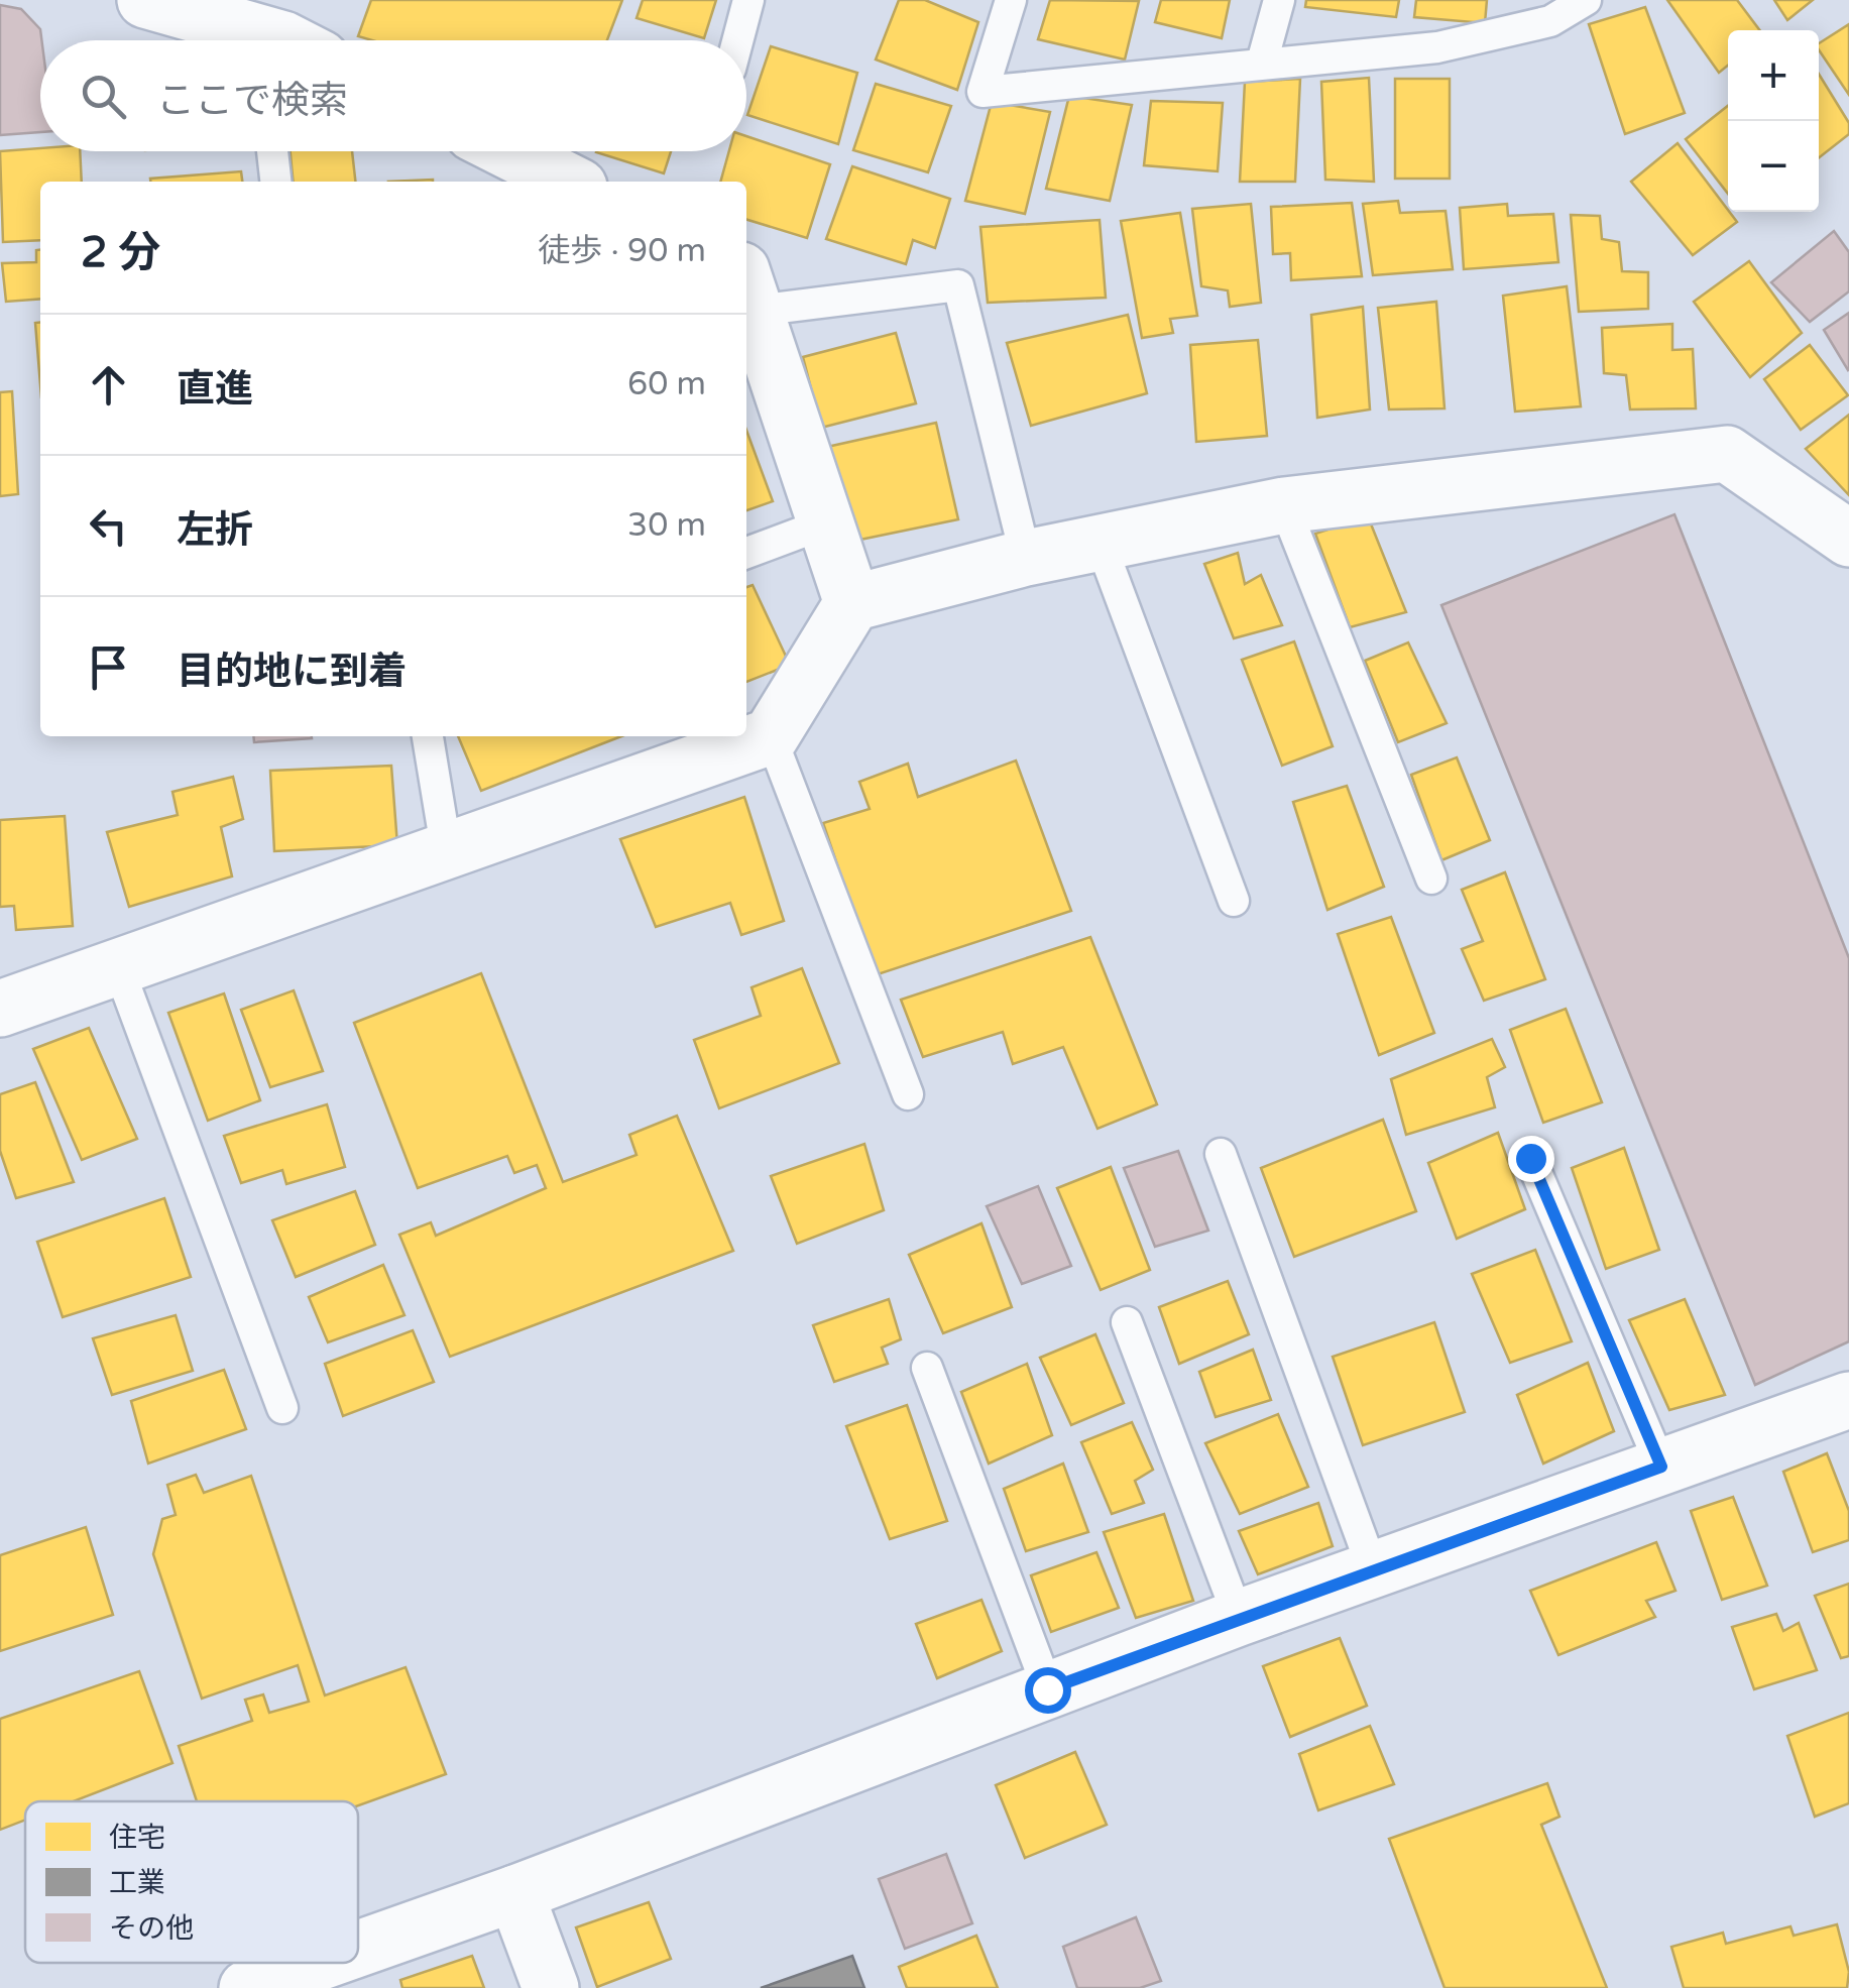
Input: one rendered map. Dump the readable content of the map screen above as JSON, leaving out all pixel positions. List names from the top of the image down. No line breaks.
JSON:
{"legend":["住宅","工業","その他"],"page":{"map_buttons":["+","−"],"search":"ここで検索","heading":["2 分","徒歩 · 90 m"],"list":[["直進","60 m"],["左折","30 m"],"目的地に到着"]}}
